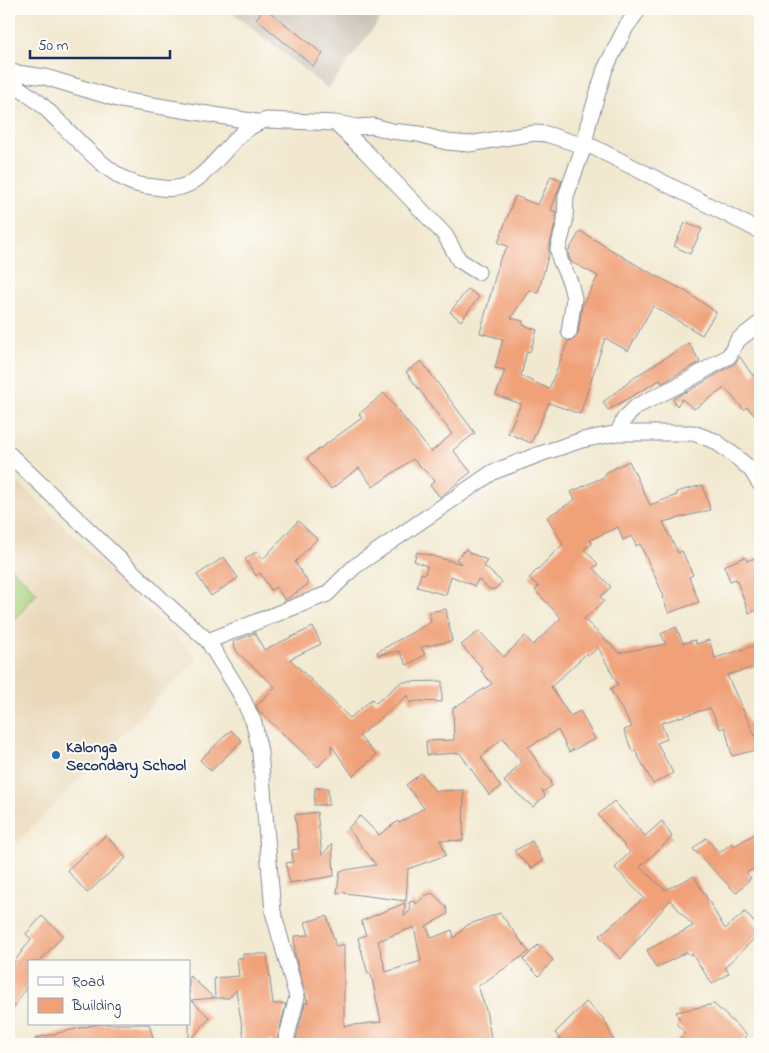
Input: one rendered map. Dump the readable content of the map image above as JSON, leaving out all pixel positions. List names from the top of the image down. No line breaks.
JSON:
{"places":["Kalonga Secondary School"],"legend":["Road","Building"],"scale_bar":"50 m"}
